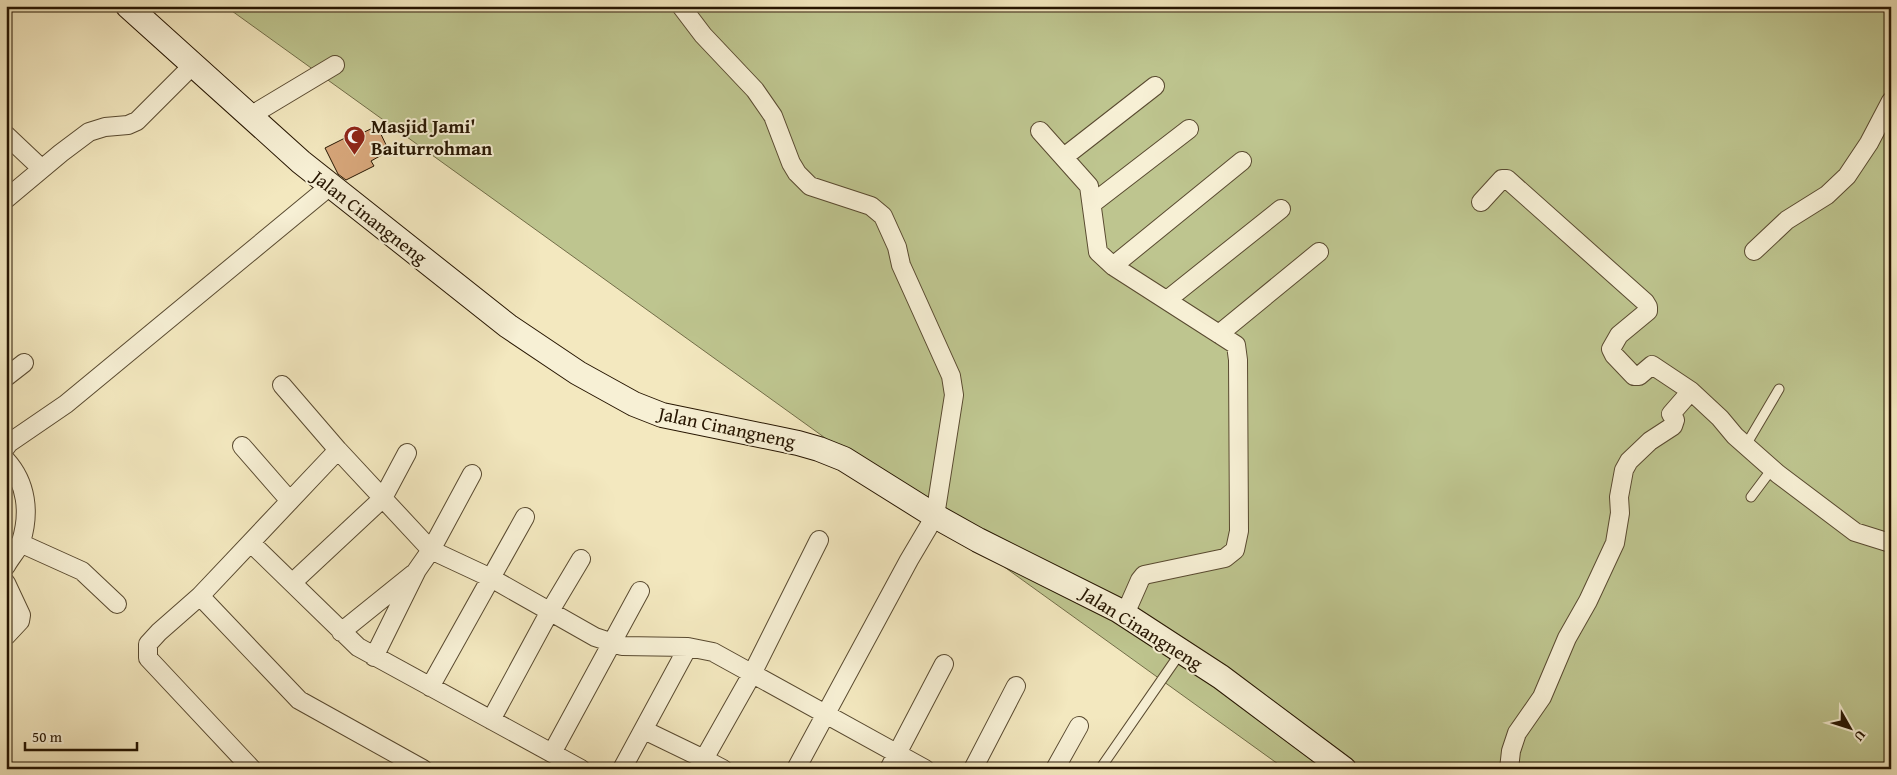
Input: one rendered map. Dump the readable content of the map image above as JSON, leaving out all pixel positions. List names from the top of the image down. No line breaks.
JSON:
{"streets":{"street":["Jalan Cinangneng"]},"places":{"mosque":["Masjid Jami' Baiturrohman"]},"scale_bar":"50 m","north":"bottom right"}
